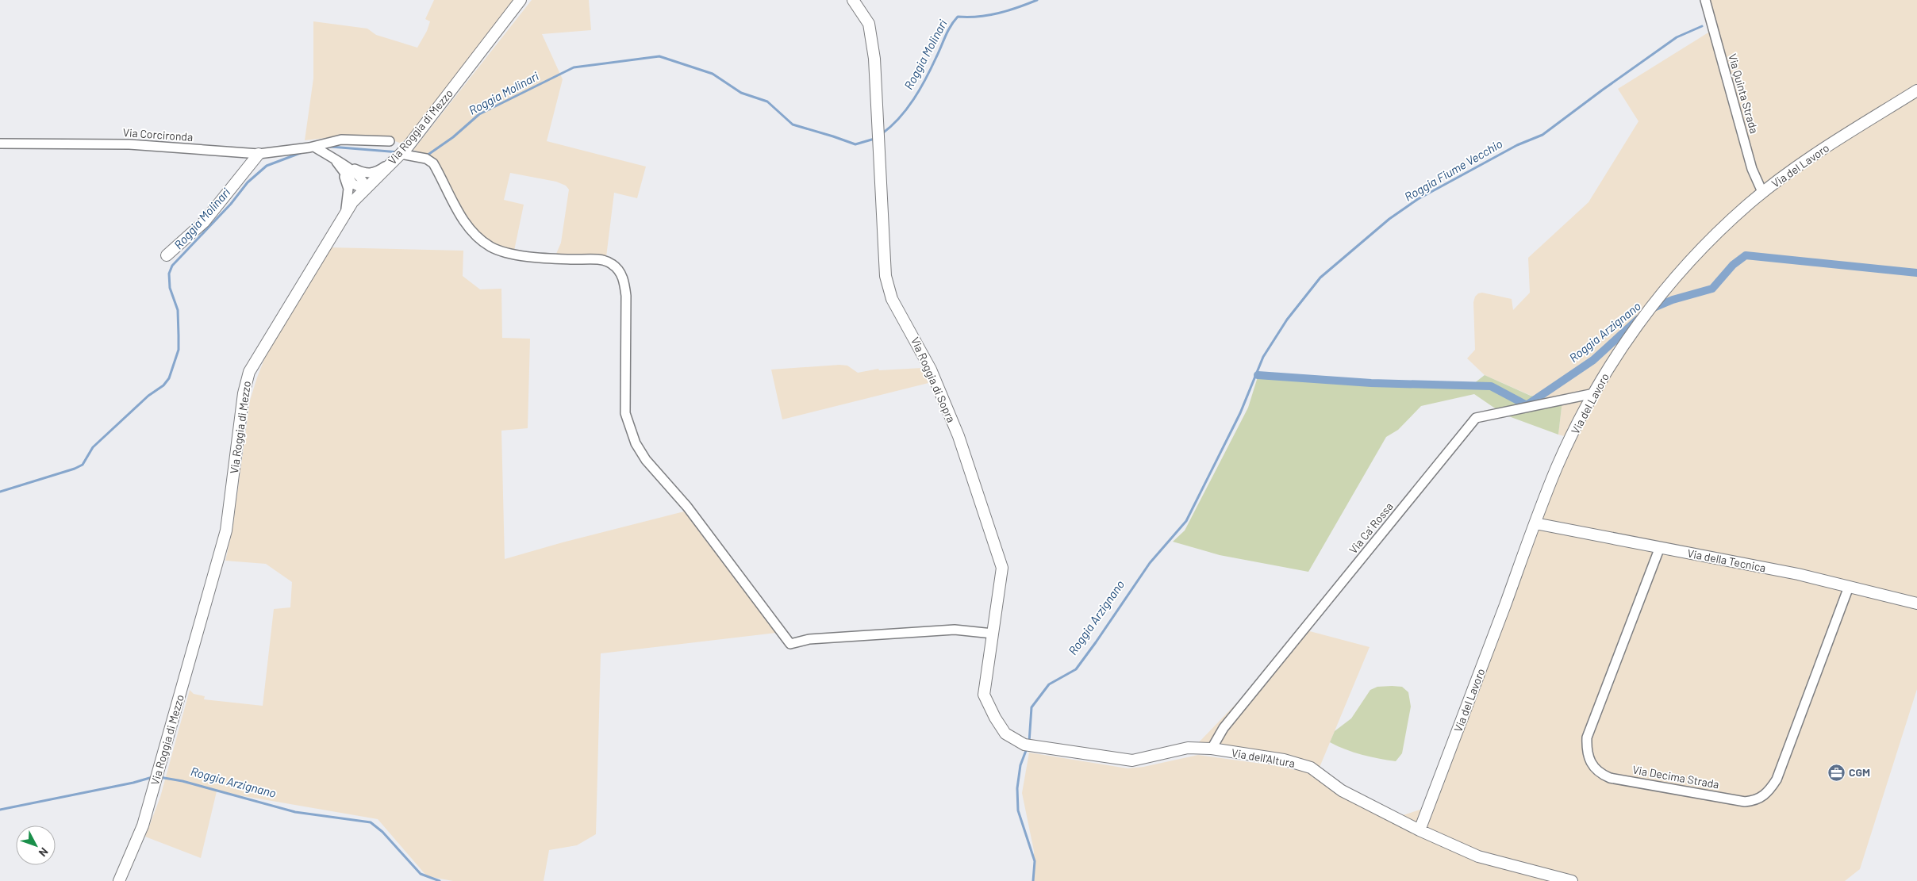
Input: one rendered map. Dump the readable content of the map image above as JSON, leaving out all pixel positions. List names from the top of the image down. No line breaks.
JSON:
{"streets":{"street":["Via Quinta Strada","Via Roggia di Mezzo","Via Corcironda","Via del Lavoro","Via Roggia di Sopra","Via Ca' Rossa","Via della Tecnica","Via dell'Altura","Via Decima Strada"]},"crossings":[["Via Quinta Strada","Via del Lavoro"],["Via del Lavoro","Via Ca' Rossa"],["Via del Lavoro","Via della Tecnica"],["Via del Lavoro","Via dell'Altura"],["Via Roggia di Sopra","Via dell'Altura"],["Via Ca' Rossa","Via dell'Altura"],["Via della Tecnica","Via Decima Strada"]],"water":["Roggia Molinari","Roggia Fiume Vecchio","Roggia Arzignano"],"places":{"office":["CGM"]},"north":"bottom right"}
